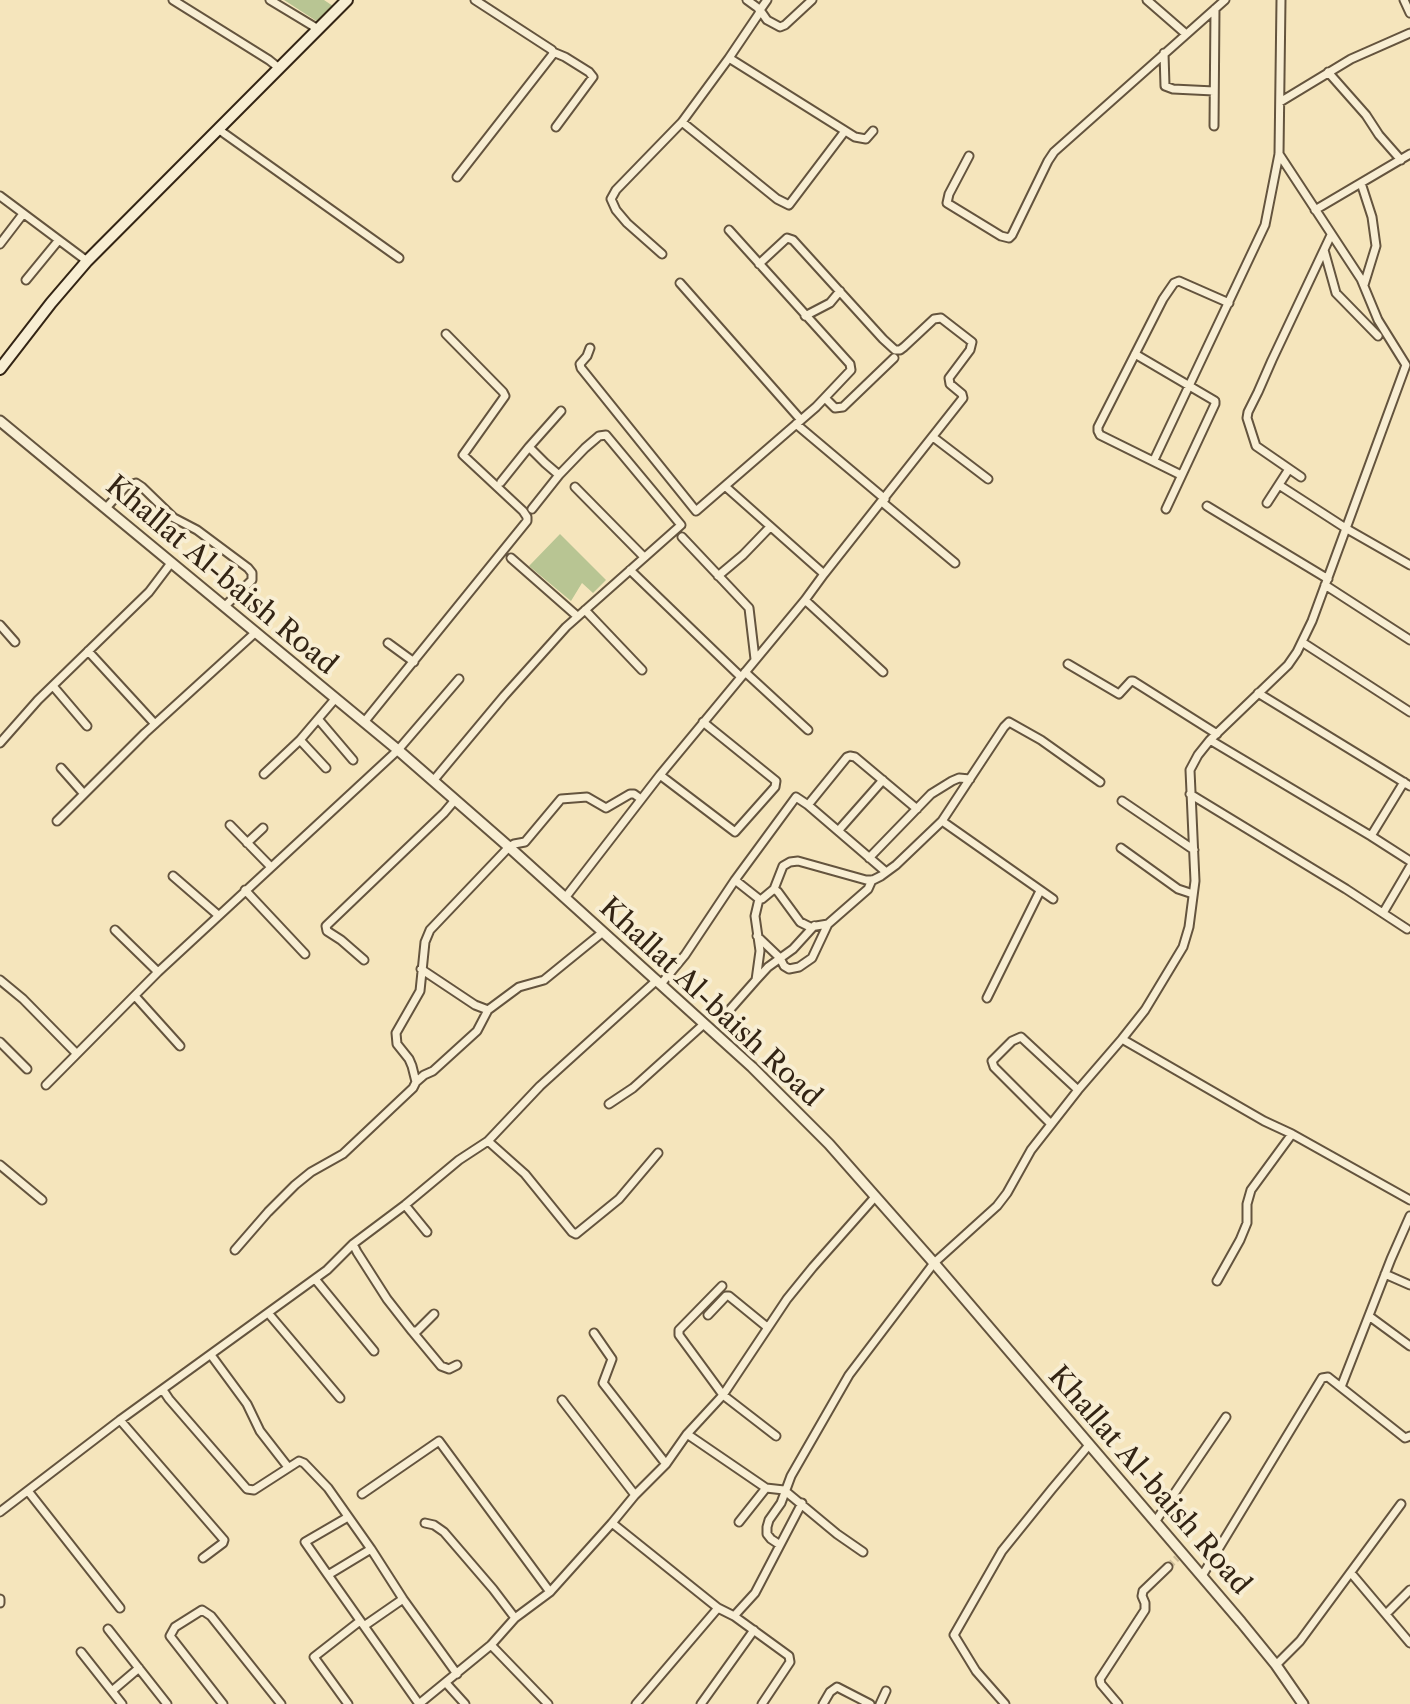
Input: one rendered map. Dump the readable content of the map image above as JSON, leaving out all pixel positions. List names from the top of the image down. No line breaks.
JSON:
{"streets":{"street":["Khallat Al-baish Road"]}}
